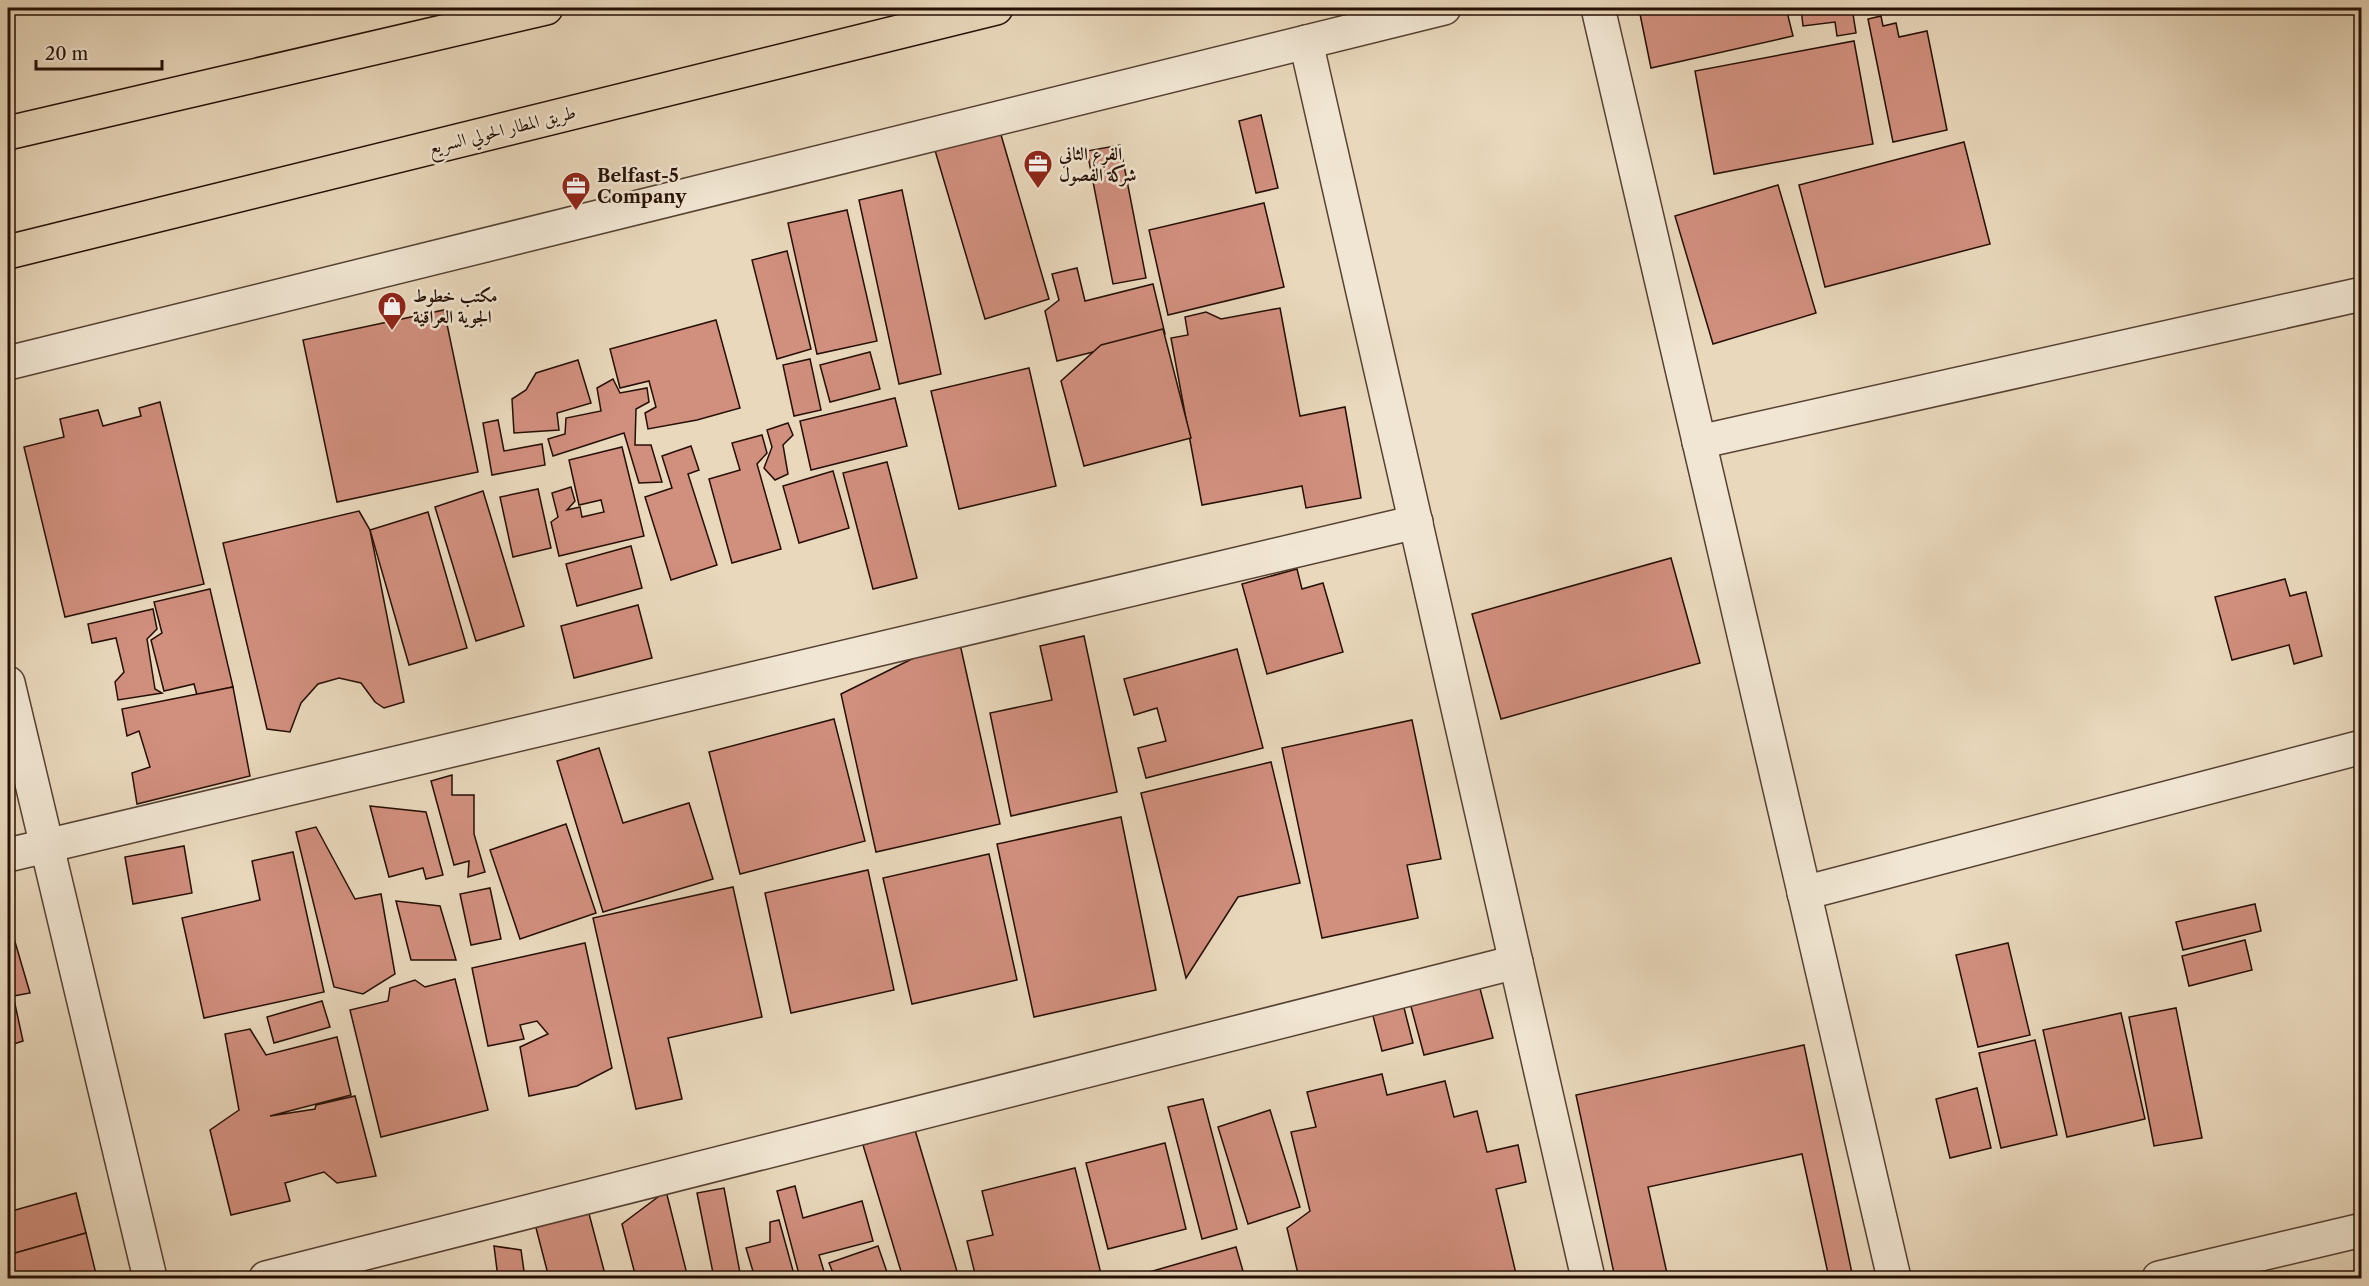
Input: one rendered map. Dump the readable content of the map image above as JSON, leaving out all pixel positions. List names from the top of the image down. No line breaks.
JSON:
{"streets":{"highway":["طريق المطار الحولي السريع"]},"places":{"office":["الفرع الثاني شركة الفصول","Belfast-5 Company"],"shop":["مكتب خطوط الجوية العراقية"]},"scale_bar":"20 m"}
